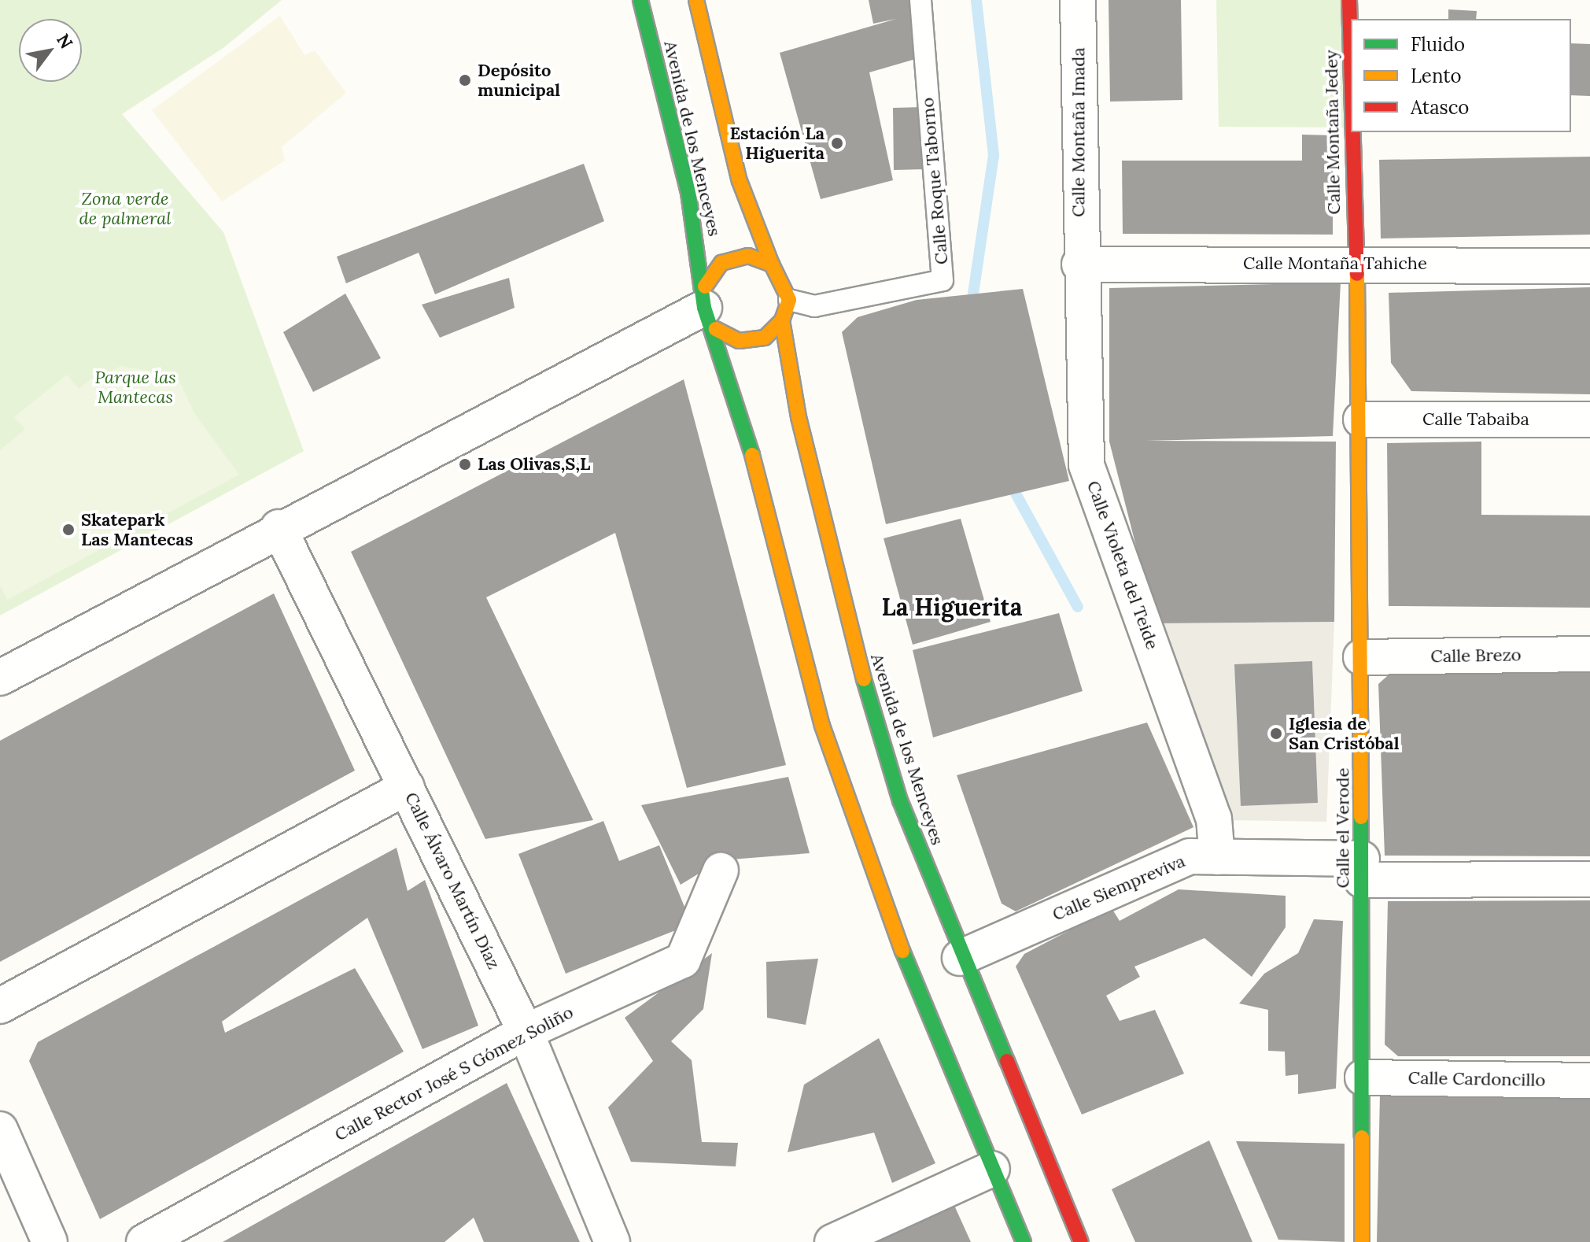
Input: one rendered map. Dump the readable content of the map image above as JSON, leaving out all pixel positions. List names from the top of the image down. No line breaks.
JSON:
{"streets":{"main road":["Calle Montaña Jedey","Avenida de los Menceyes","Calle el Verode"],"street":["Calle Montaña Imada","Calle Montaña Tahiche","Calle Tabaiba","Calle Violeta del Teide","Calle Brezo","Calle Álvaro Martín Díaz","Calle Siempreviva","Calle Rector José S Gómez Soliño","Calle Cardoncillo"],"lane":["Calle Roque Taborno"]},"crossings":[["Calle Montaña Imada","Calle Montaña Tahiche"],["Calle Montaña Imada","Calle Violeta del Teide"],["Calle Montaña Jedey","Calle Montaña Tahiche"],["Calle Montaña Jedey","Calle el Verode"],["Avenida de los Menceyes","Calle Roque Taborno"],["Avenida de los Menceyes","Calle Siempreviva"],["Calle Montaña Tahiche","Calle Violeta del Teide"],["Calle Montaña Tahiche","Calle el Verode"],["Calle Tabaiba","Calle el Verode"],["Calle Violeta del Teide","Calle Siempreviva"],["Calle Brezo","Calle el Verode"],["Calle el Verode","Calle Siempreviva"],["Calle el Verode","Calle Cardoncillo"],["Calle Álvaro Martín Díaz","Calle Rector José S Gómez Soliño"]],"districts":["La Higuerita"],"parks":["Zona verde de palmeral","Parque las Mantecas"],"places":["Depósito municipal","Estación La Higuerita","Las Olivas,S,L","Skatepark Las Mantecas","Iglesia de San Cristóbal"],"legend":["Fluido","Lento","Atasco"],"north":"top right"}
